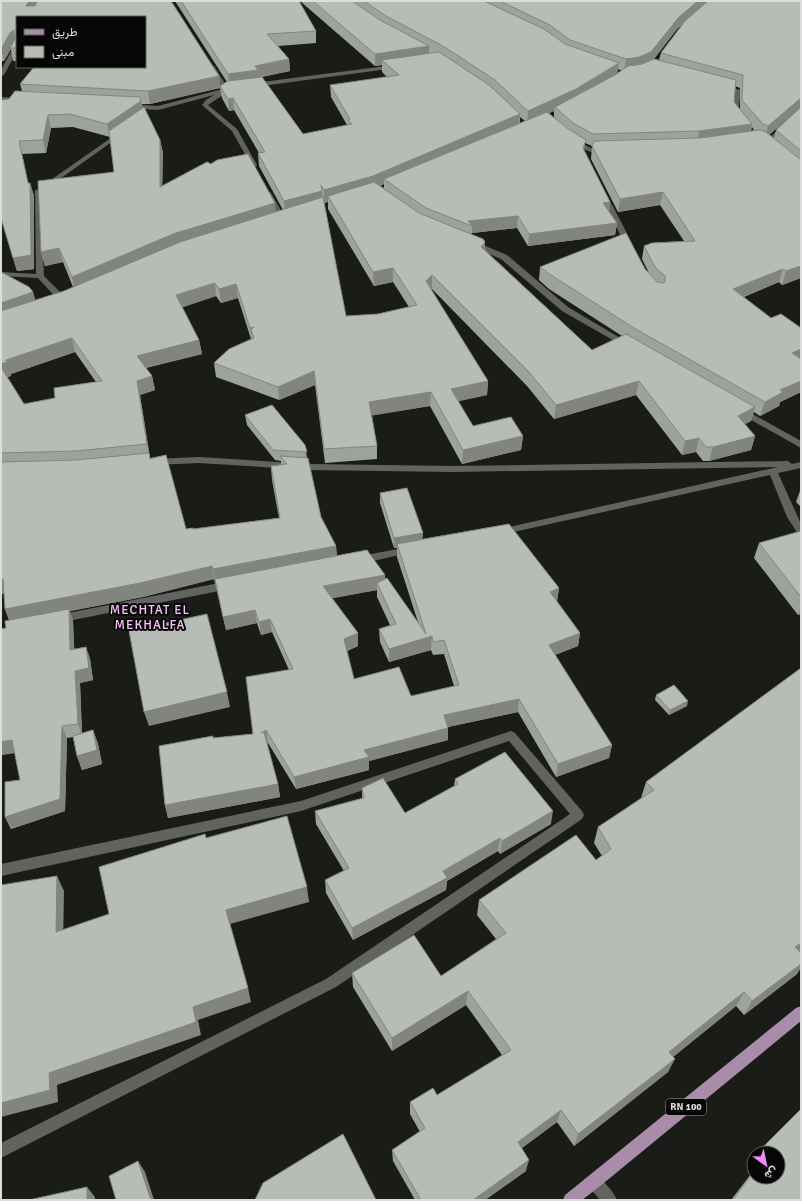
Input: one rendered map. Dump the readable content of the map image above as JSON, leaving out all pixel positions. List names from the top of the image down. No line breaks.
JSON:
{"streets":{"main road":["RN 100"]},"districts":["MECHTAT EL MEKHALFA"],"legend":["طريق","مبنى"],"north":"bottom right"}
